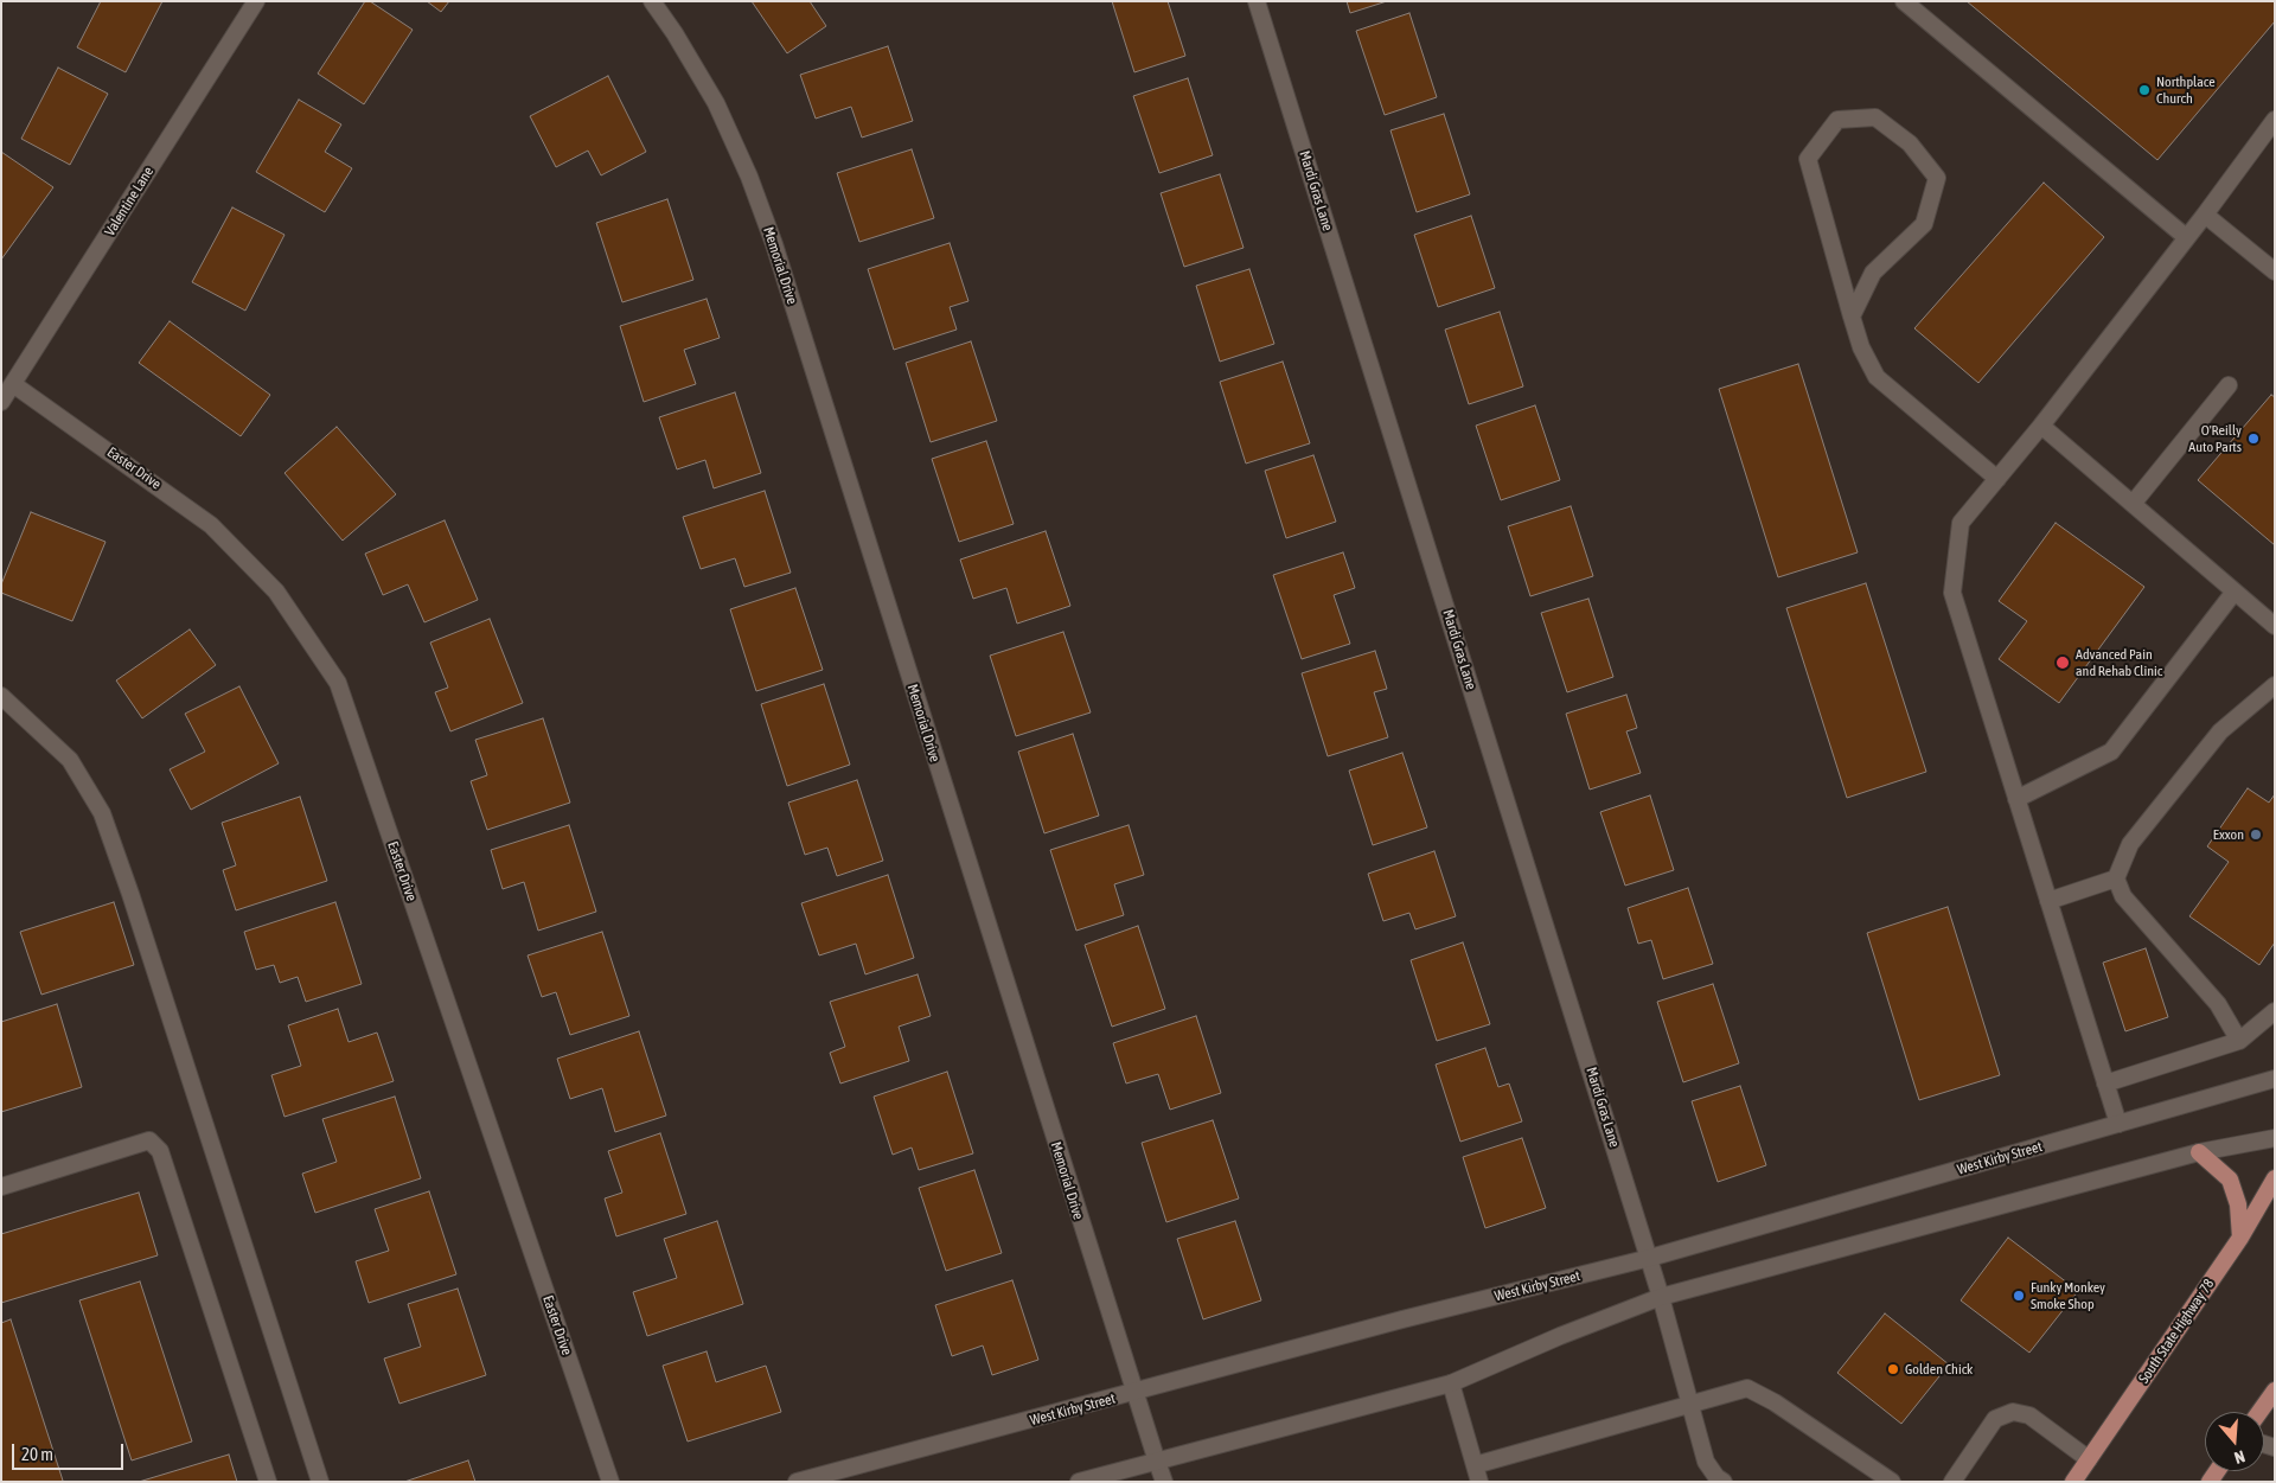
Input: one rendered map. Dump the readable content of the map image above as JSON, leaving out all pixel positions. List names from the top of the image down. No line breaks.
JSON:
{"streets":{"main road":["South State Highway 78"],"street":["Mardi Gras Lane","Valentine Lane","Memorial Drive","Easter Drive","West Kirby Street"]},"crossings":[["Mardi Gras Lane","West Kirby Street"],["Valentine Lane","Easter Drive"],["Memorial Drive","West Kirby Street"]],"places":["Northplace Church","O'Reilly Auto Parts","Advanced Pain and Rehab Clinic","Exxon","Funky Monkey Smoke Shop","Golden Chick"],"scale_bar":"20 m","north":"bottom"}
